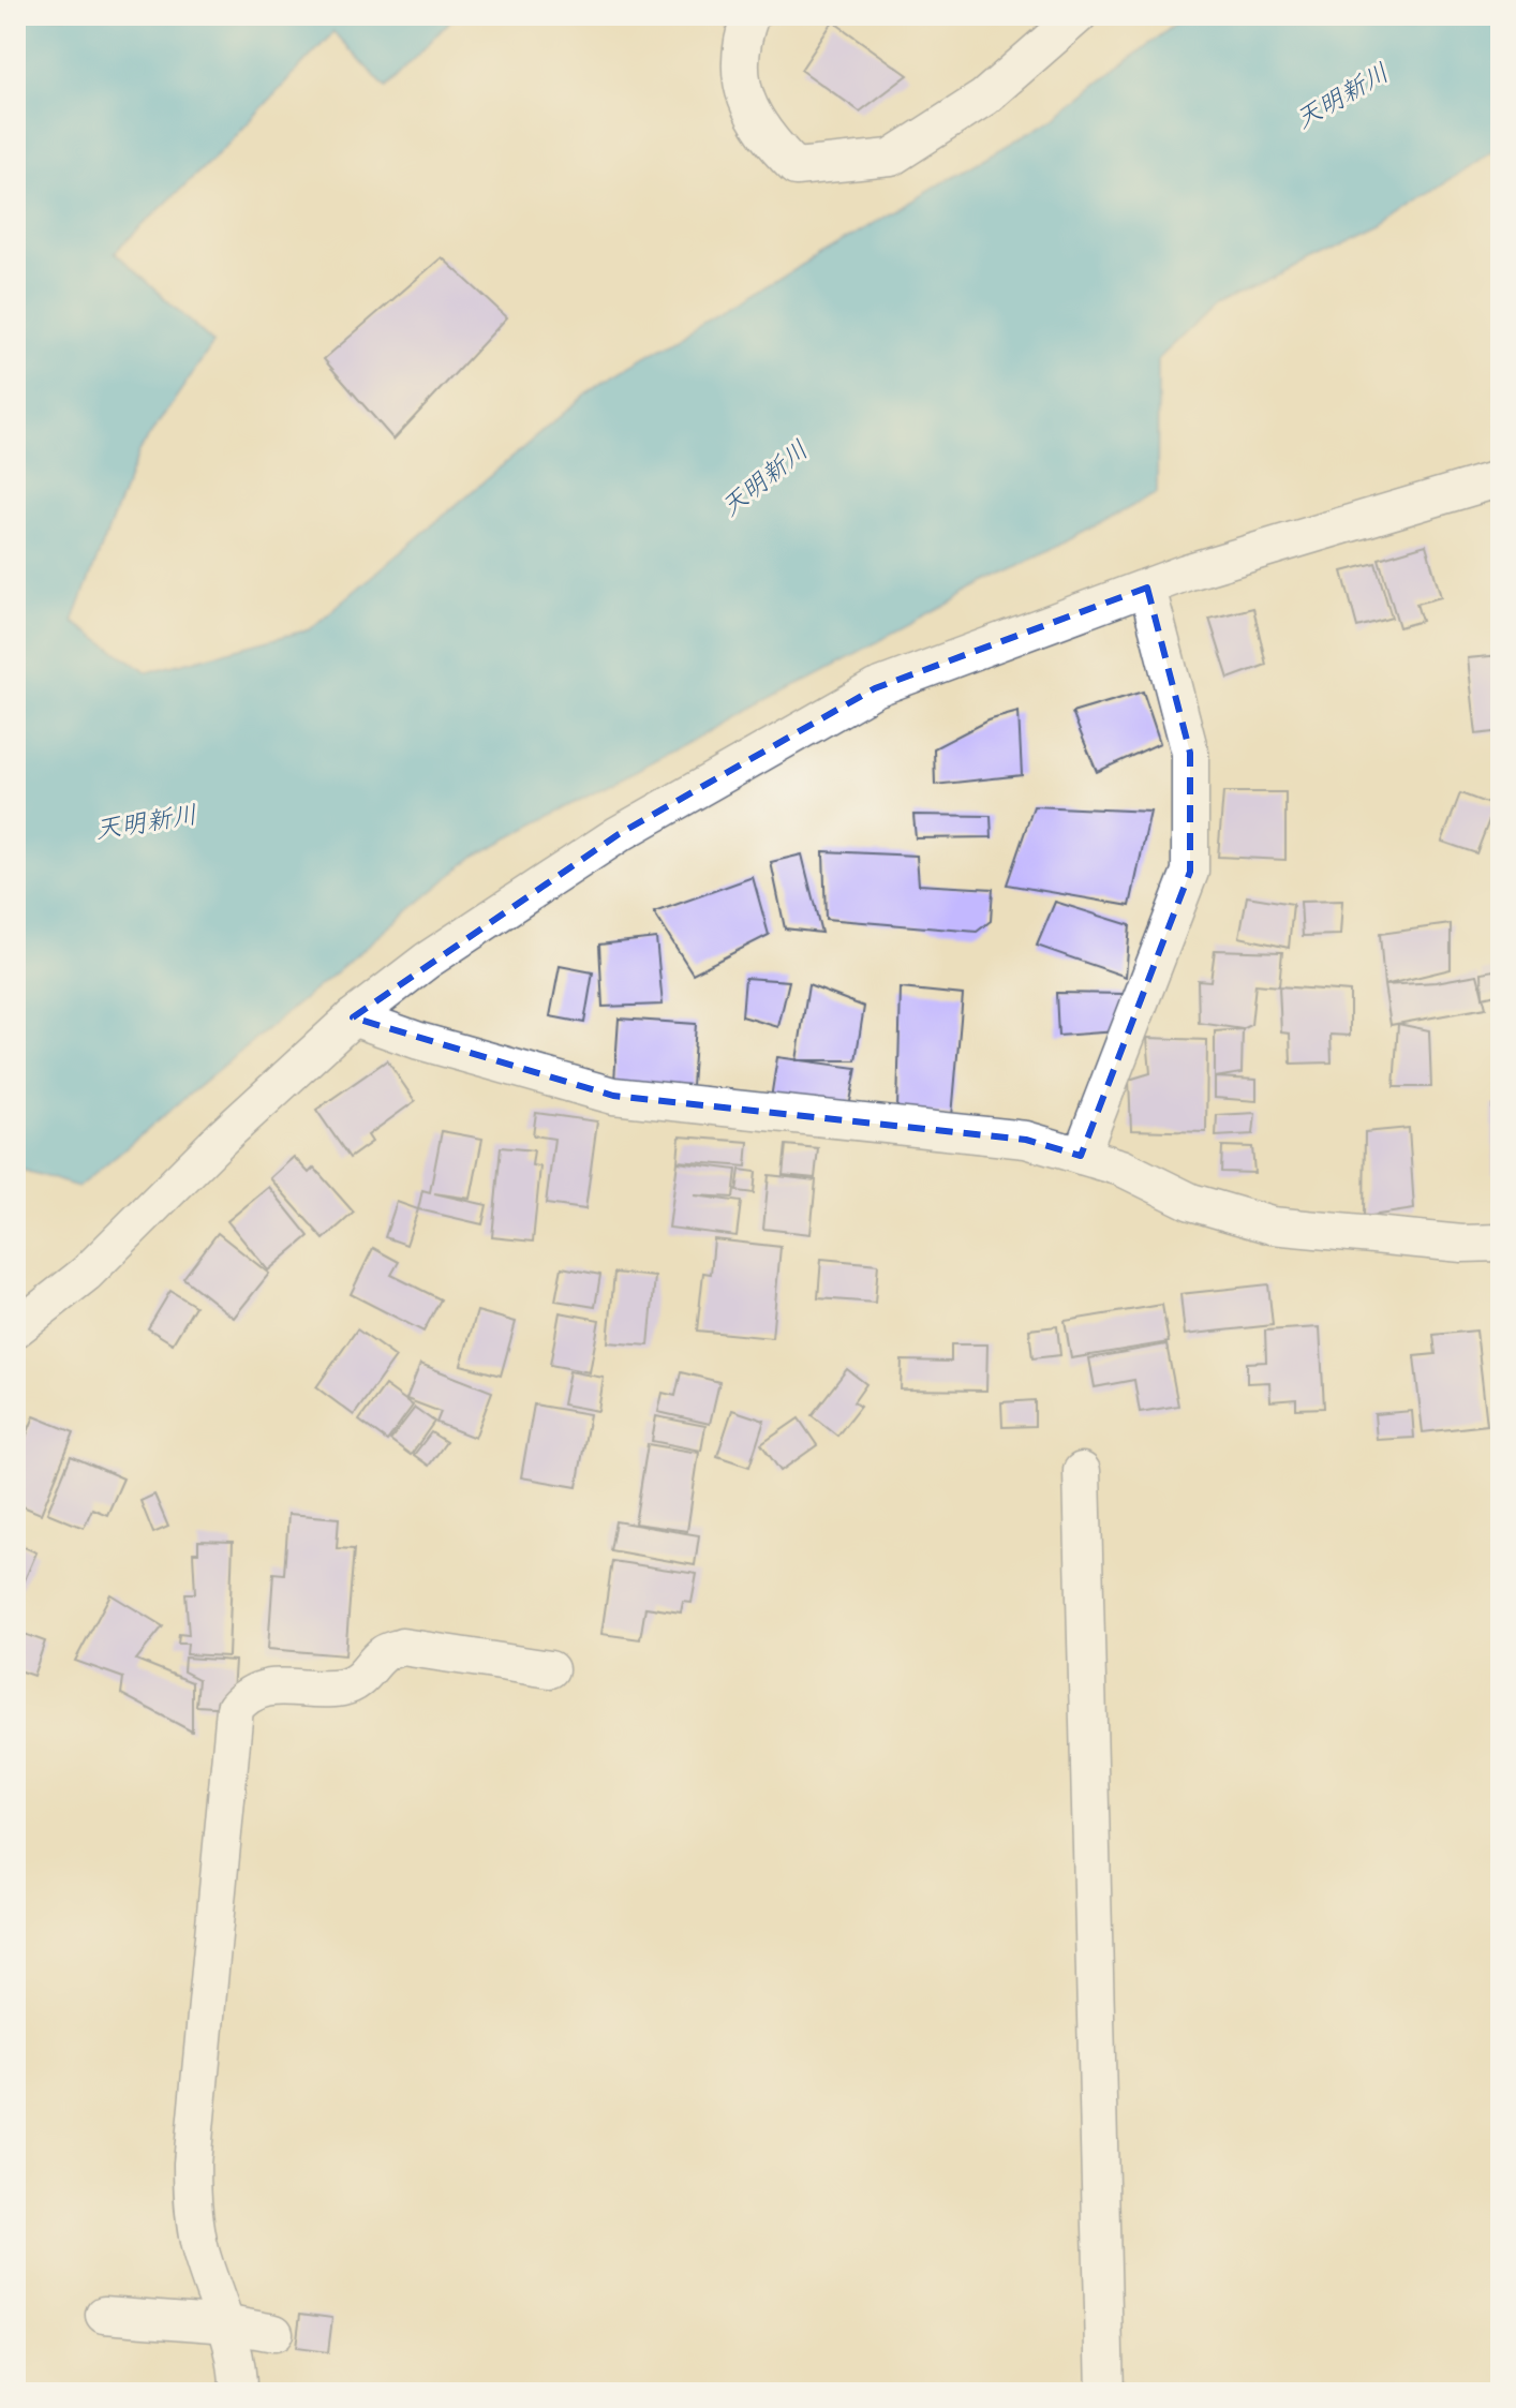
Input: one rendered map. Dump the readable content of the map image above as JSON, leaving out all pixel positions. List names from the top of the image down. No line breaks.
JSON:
{"water":["天明新川"]}
